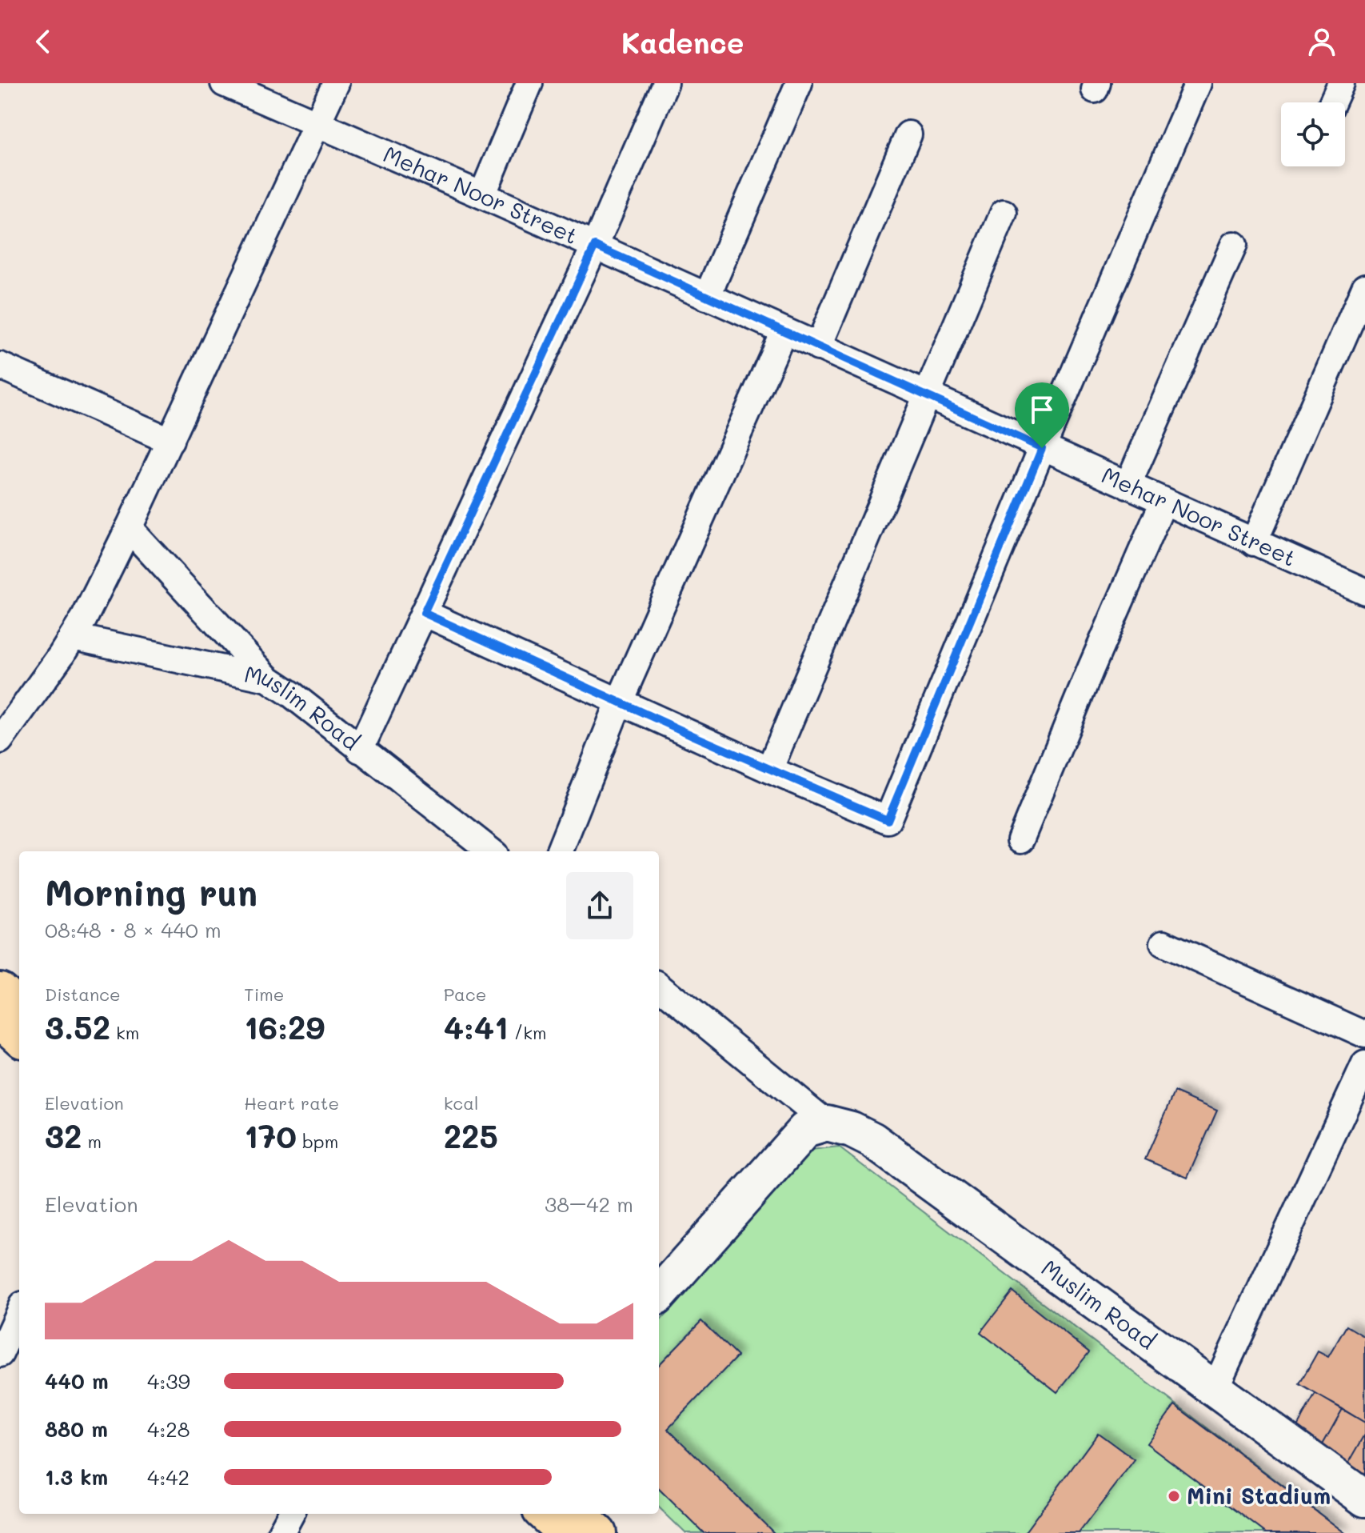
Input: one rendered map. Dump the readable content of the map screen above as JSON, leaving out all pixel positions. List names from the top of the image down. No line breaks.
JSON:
{"streets":{"street":["Mehar Noor Street","Muslim Road"]},"places":["Mini Stadium"],"page":{"header":"Kadence","heading":["Morning run","08:48 · 8 × 440 m"],"stats":[["Distance","3.52 km"],["Time","16:29"],["Pace","4:41 /km"],["Elevation","32 m"],["Heart rate","170 bpm"],["kcal","225"]],"chart":["Elevation","38–42 m"],"list":[{"name":"440 m","note":"4:39"},{"name":"880 m","note":"4:28"},{"name":"1.3 km","note":"4:42"}]}}
